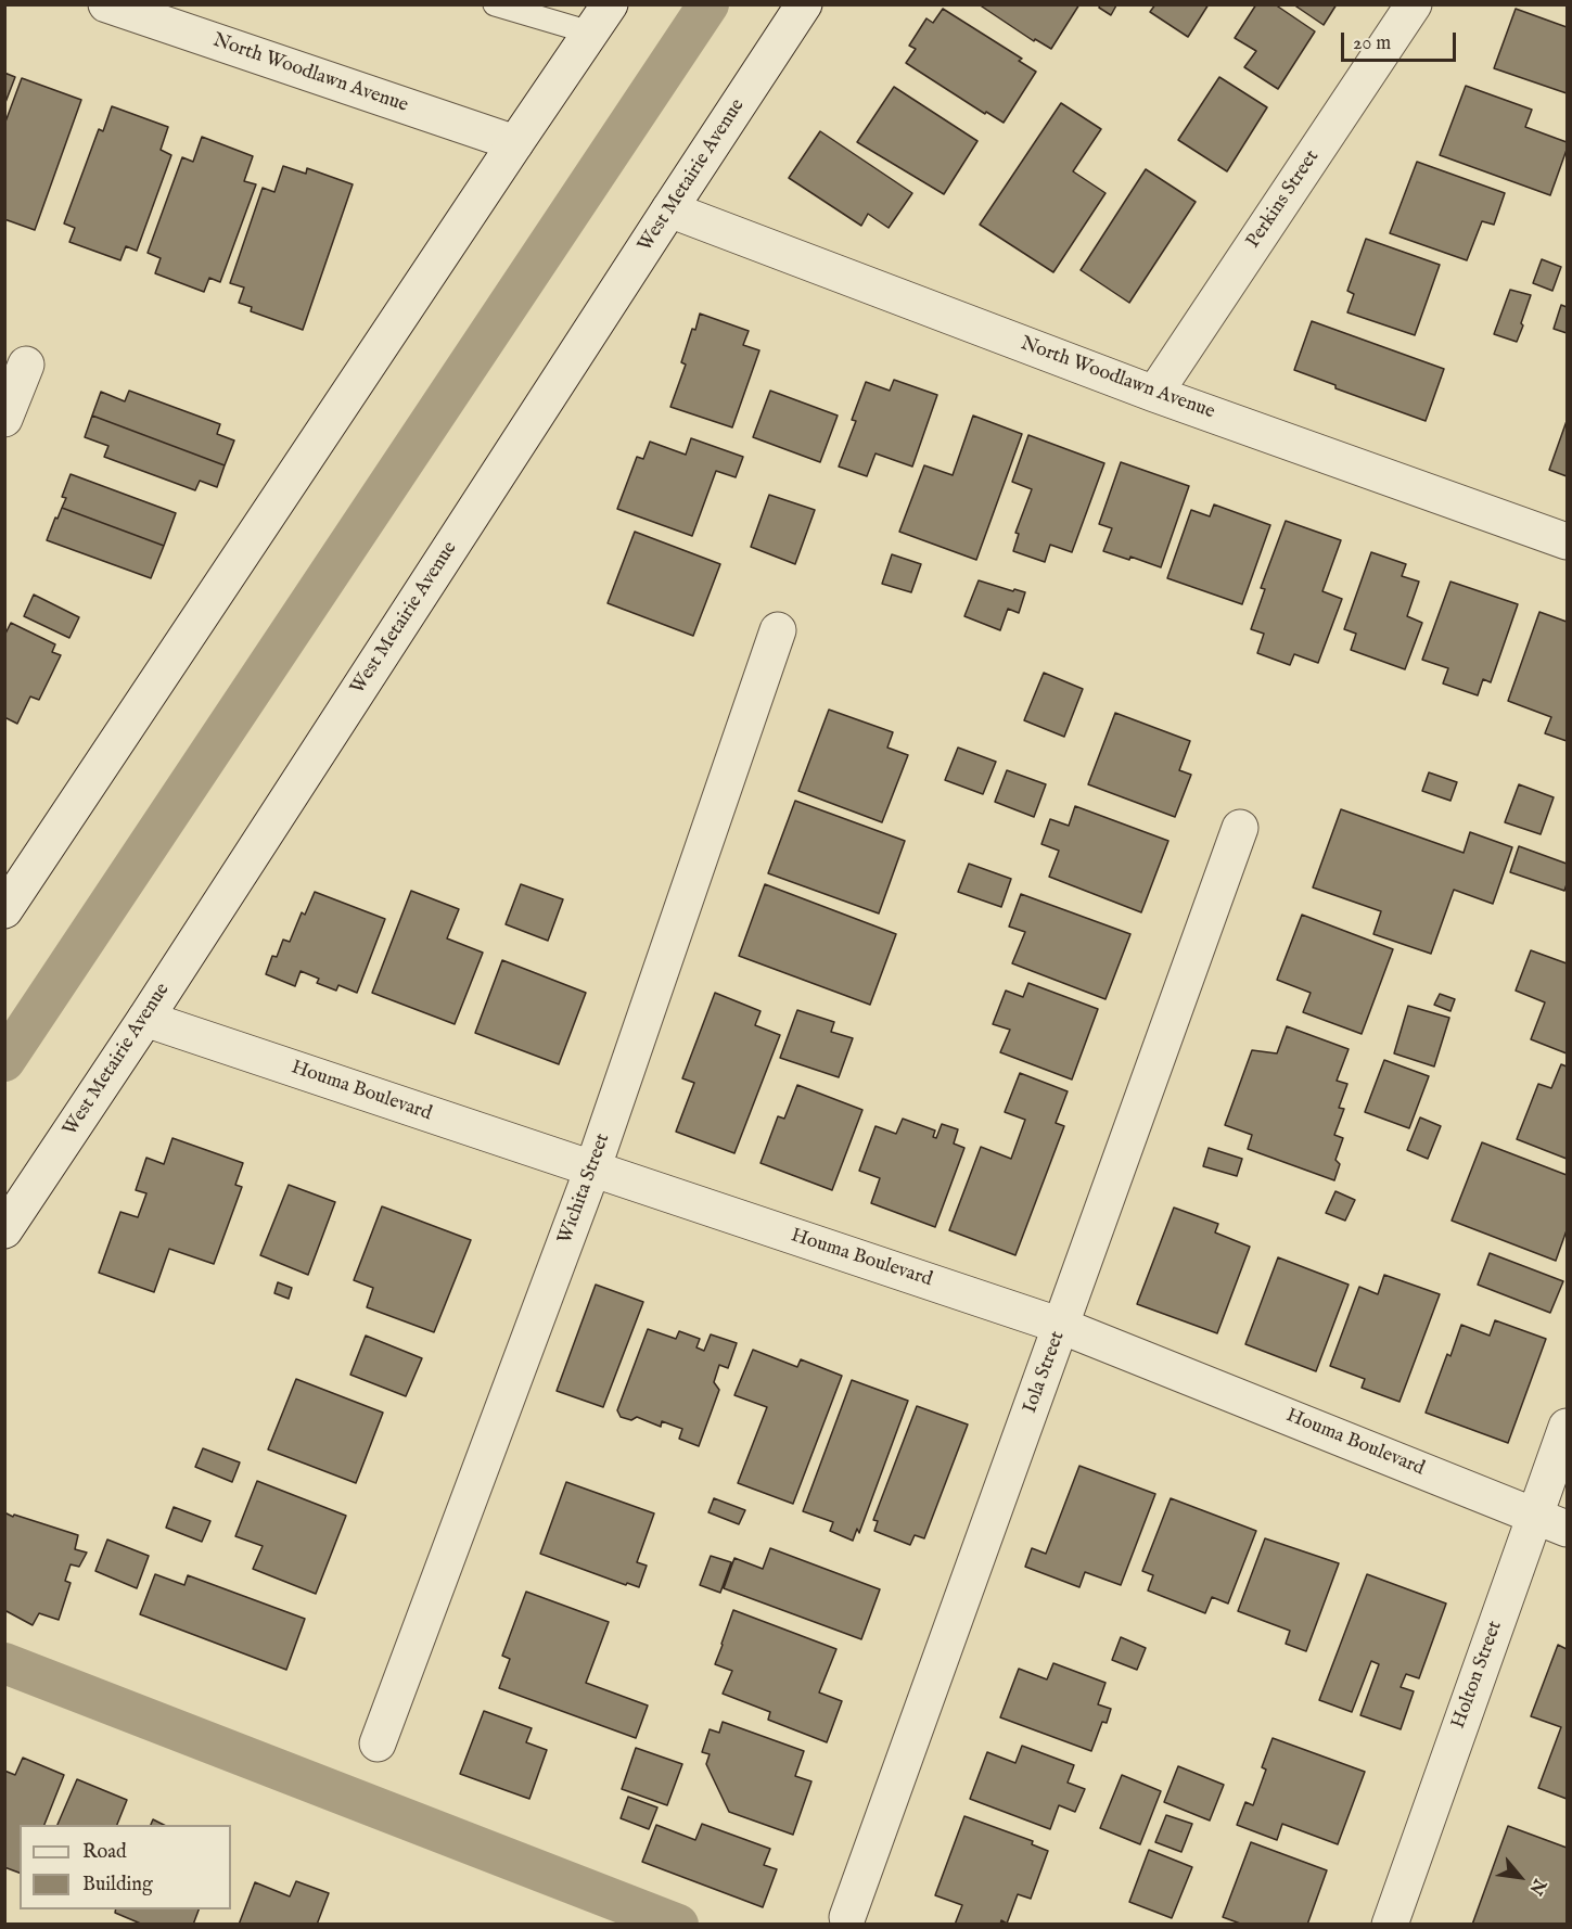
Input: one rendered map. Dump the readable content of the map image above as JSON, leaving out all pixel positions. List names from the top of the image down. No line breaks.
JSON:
{"streets":{"street":["North Woodlawn Avenue","West Metairie Avenue","Perkins Street","Houma Boulevard","Wichita Street","Iola Street","Holton Street"]},"crossings":[["North Woodlawn Avenue","West Metairie Avenue"],["North Woodlawn Avenue","Perkins Street"],["West Metairie Avenue","Houma Boulevard"],["Houma Boulevard","Wichita Street"],["Houma Boulevard","Iola Street"],["Houma Boulevard","Holton Street"]],"legend":["Road","Building"],"scale_bar":"20 m","north":"bottom right"}
